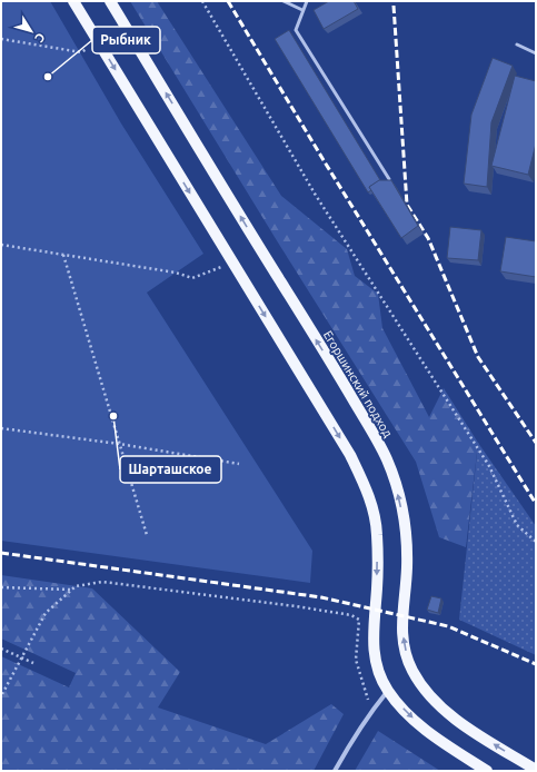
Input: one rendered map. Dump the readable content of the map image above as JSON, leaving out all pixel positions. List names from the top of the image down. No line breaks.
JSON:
{"streets":{"main road":["Егоршинский подход"]},"places":["Рыбник","Шарташское"],"north":"bottom right"}
